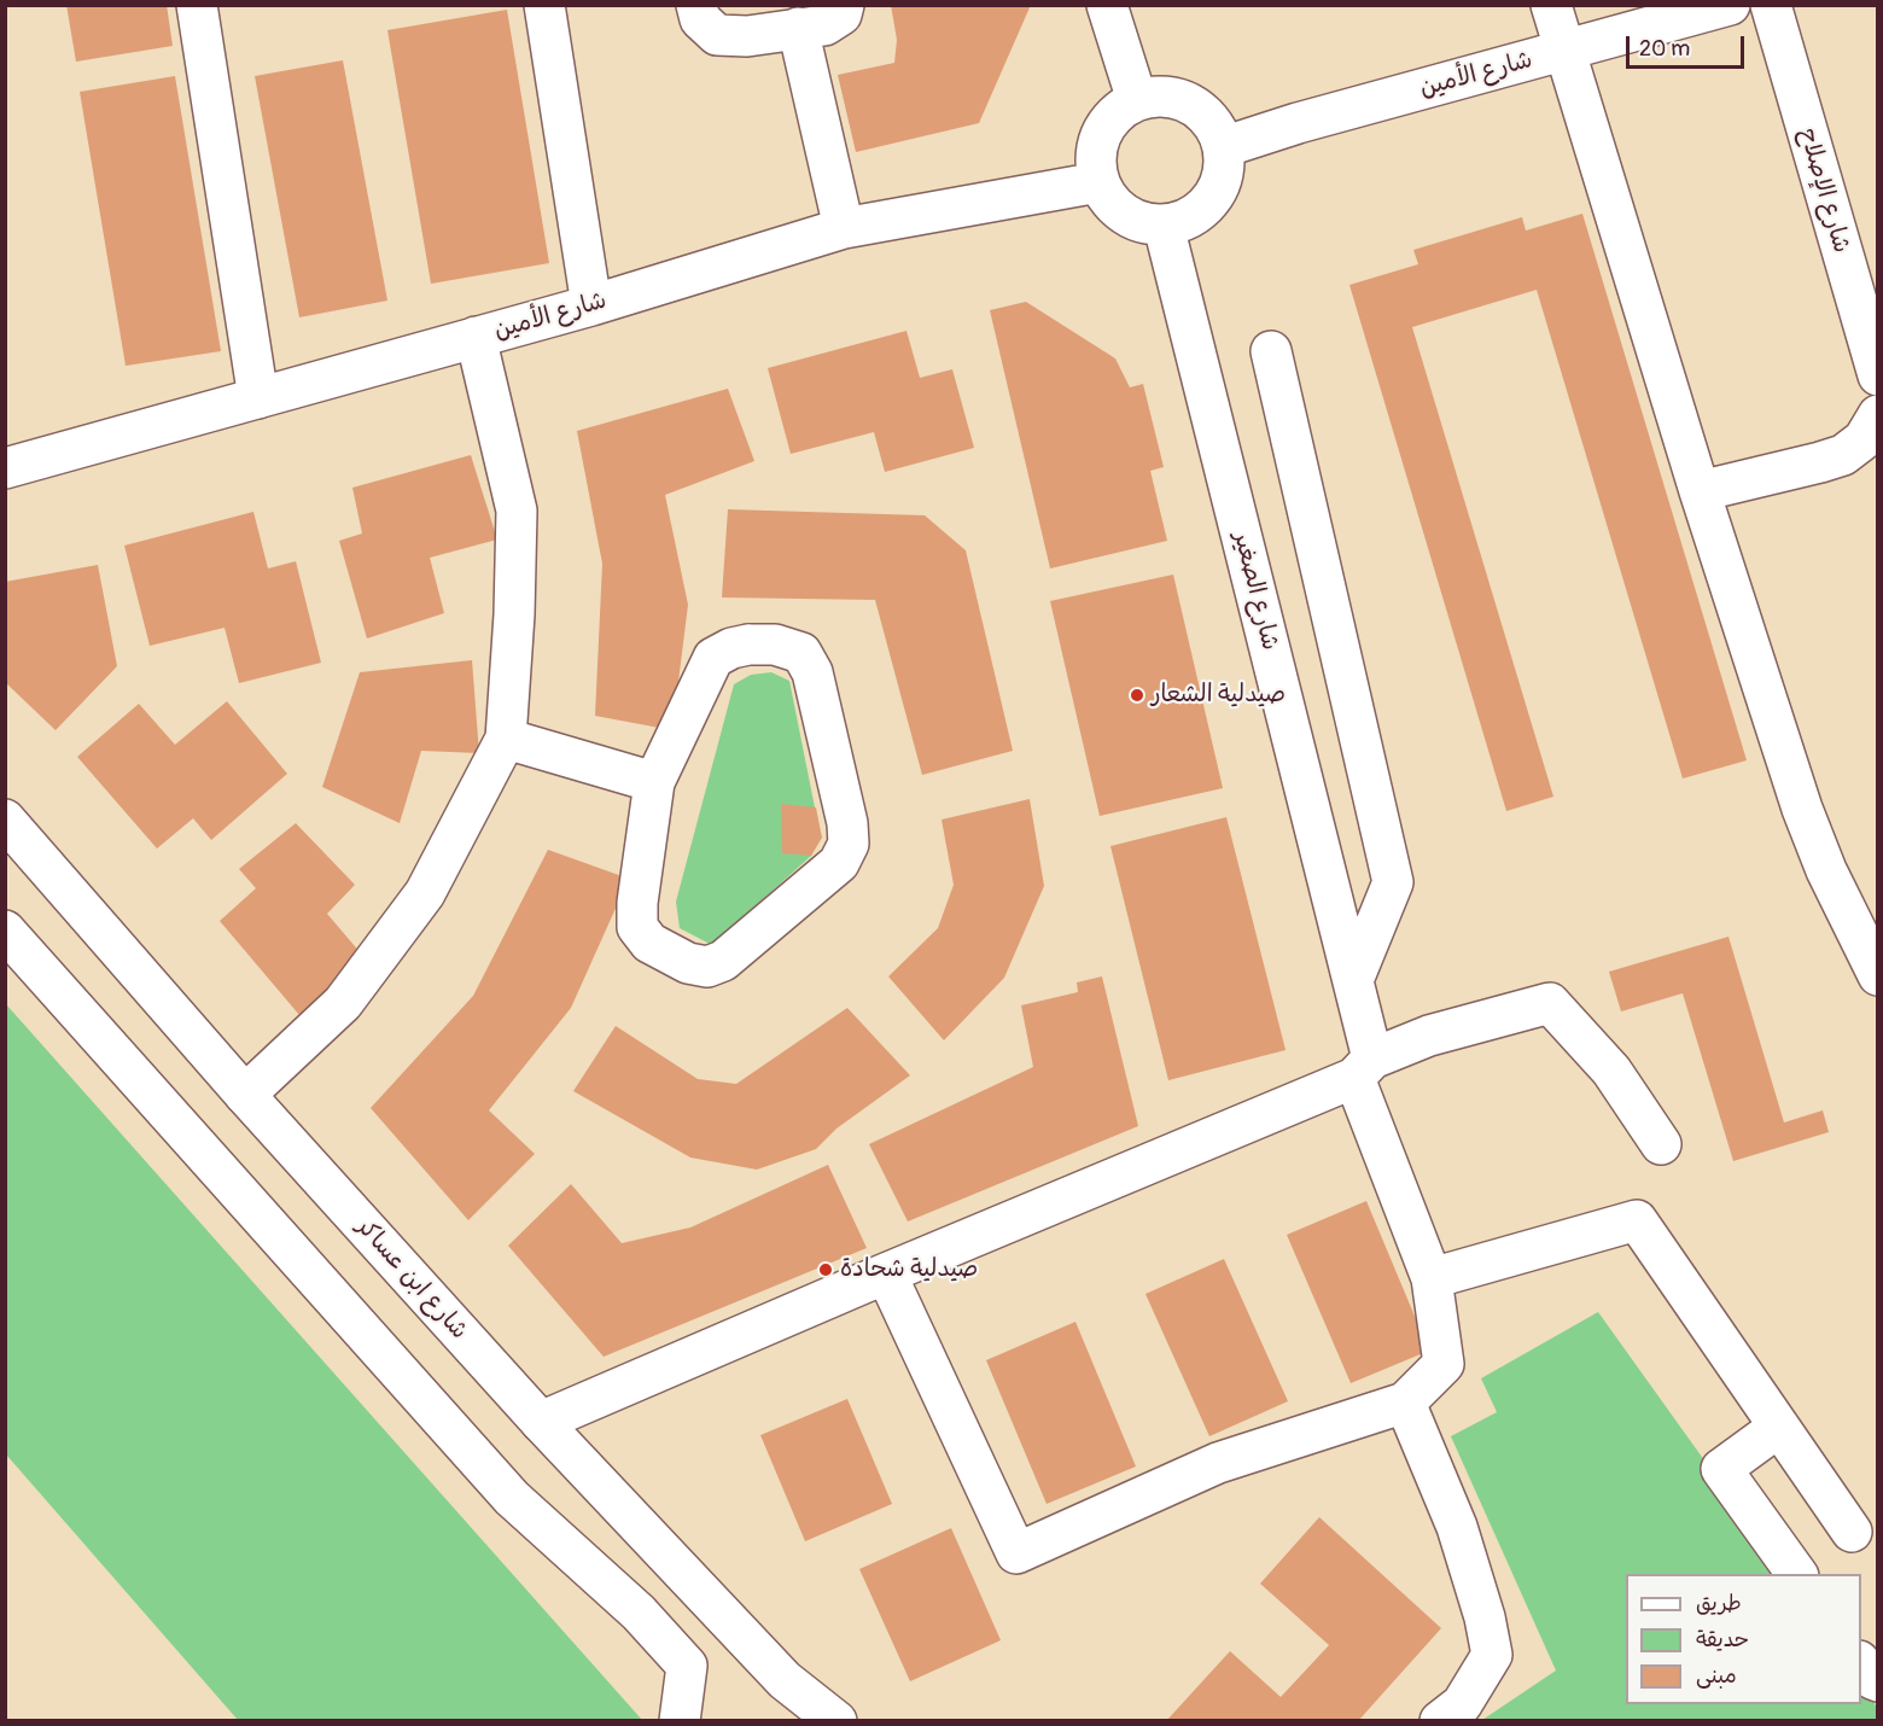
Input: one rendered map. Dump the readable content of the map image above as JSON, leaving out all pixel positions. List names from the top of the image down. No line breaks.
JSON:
{"streets":{"street":["شارع الأمين","شارع الإصلاح","شارع الصغير","شارع ابن عساكر"]},"crossings":[["شارع الأمين","شارع الصغير"]],"places":["صيدلية الشعار","صيدلية شحادة"],"legend":["طريق","حديقة","مبنى"],"scale_bar":"20 m"}
